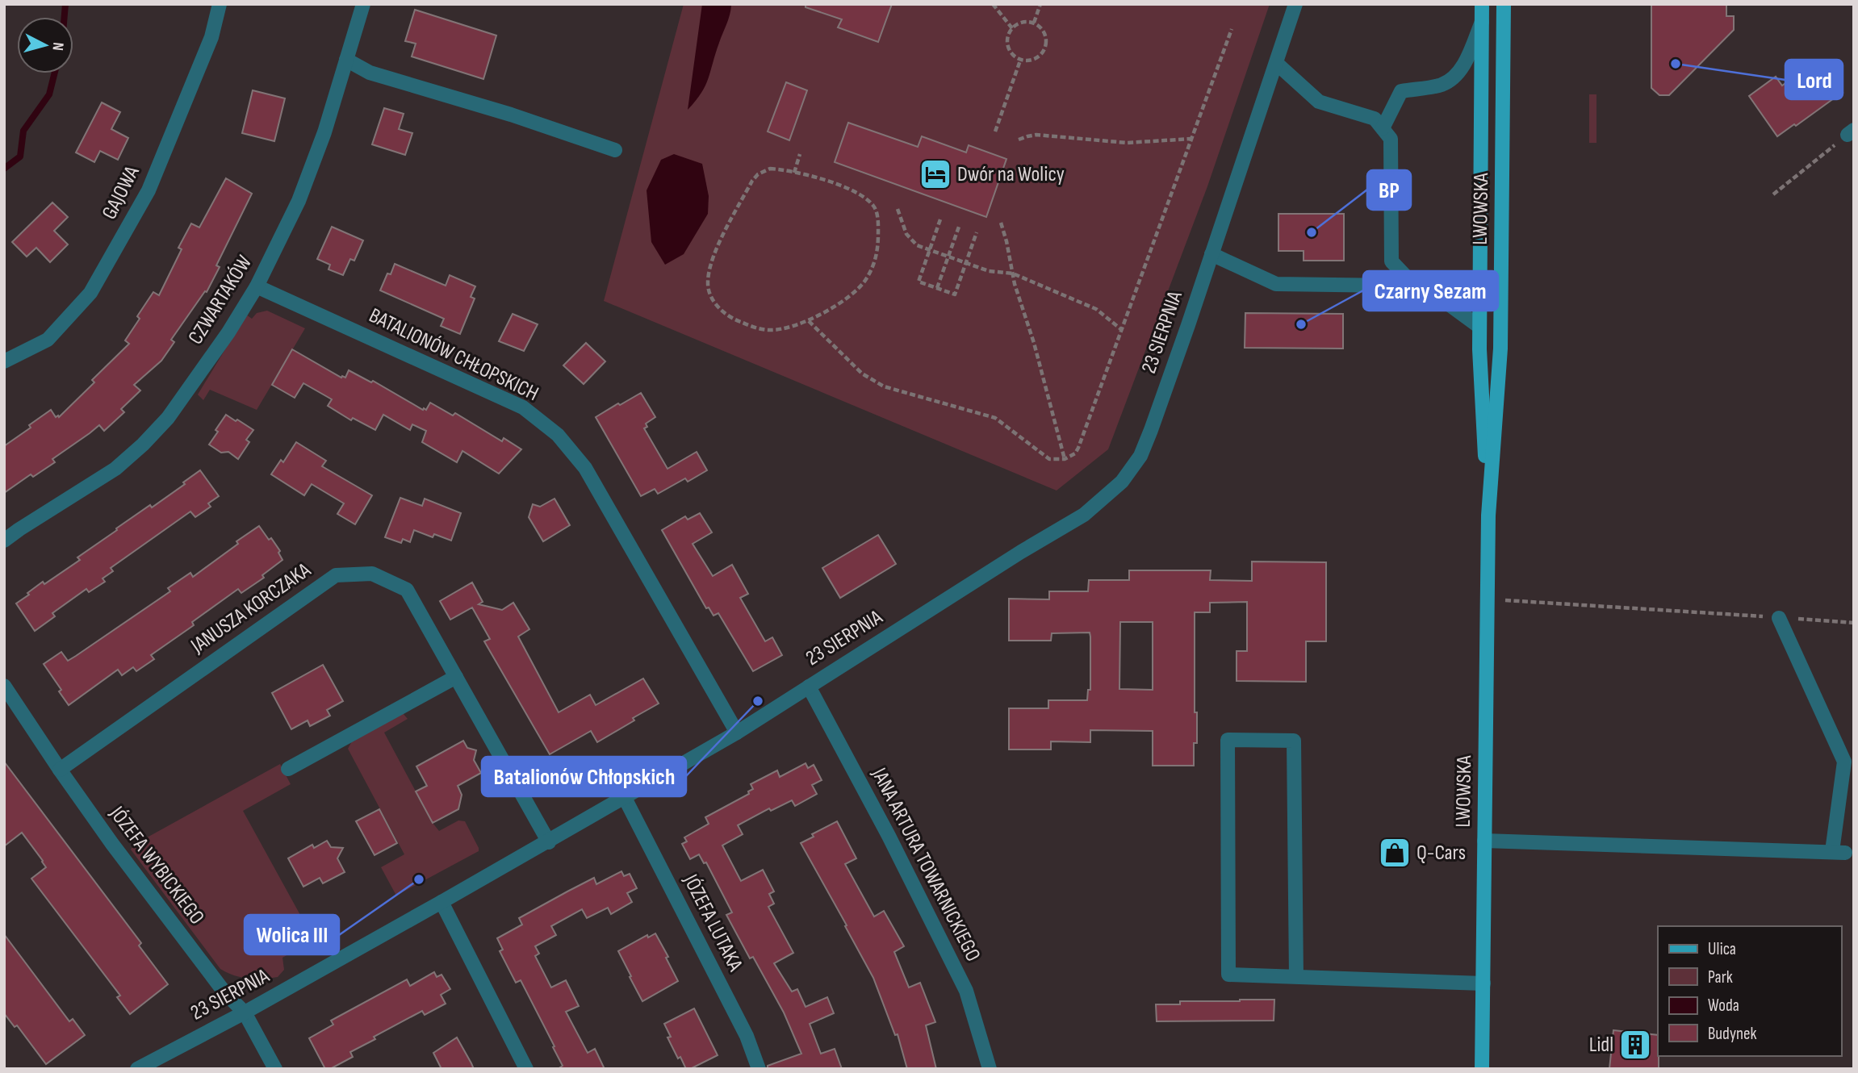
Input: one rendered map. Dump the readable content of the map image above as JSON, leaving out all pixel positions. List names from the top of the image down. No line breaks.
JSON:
{"streets":{"main road":["LWOWSKA"],"street":["GAJOWA","CZWARTAKÓW","23 SIERPNIA","BATALIONÓW CHŁOPSKICH","JANUSZA KORCZAKA","JANA ARTURA TOWARNICKIEGO","JÓZEFA WYBICKIEGO","JÓZEFA LUTAKA"]},"crossings":[["CZWARTAKÓW","BATALIONÓW CHŁOPSKICH"],["23 SIERPNIA","BATALIONÓW CHŁOPSKICH"],["23 SIERPNIA","JANUSZA KORCZAKA"],["23 SIERPNIA","JANA ARTURA TOWARNICKIEGO"],["23 SIERPNIA","JÓZEFA WYBICKIEGO"],["23 SIERPNIA","JÓZEFA LUTAKA"],["JANUSZA KORCZAKA","JÓZEFA WYBICKIEGO"]],"places":{"other":["Lord","BP","Czarny Sezam","Batalionów Chłopskich","Wolica III"],"hotel":["Dwór na Wolicy"],"shop":["Q-Cars"],"building":["Lidl"]},"legend":["Ulica","Park","Woda","Budynek"],"north":"right"}
